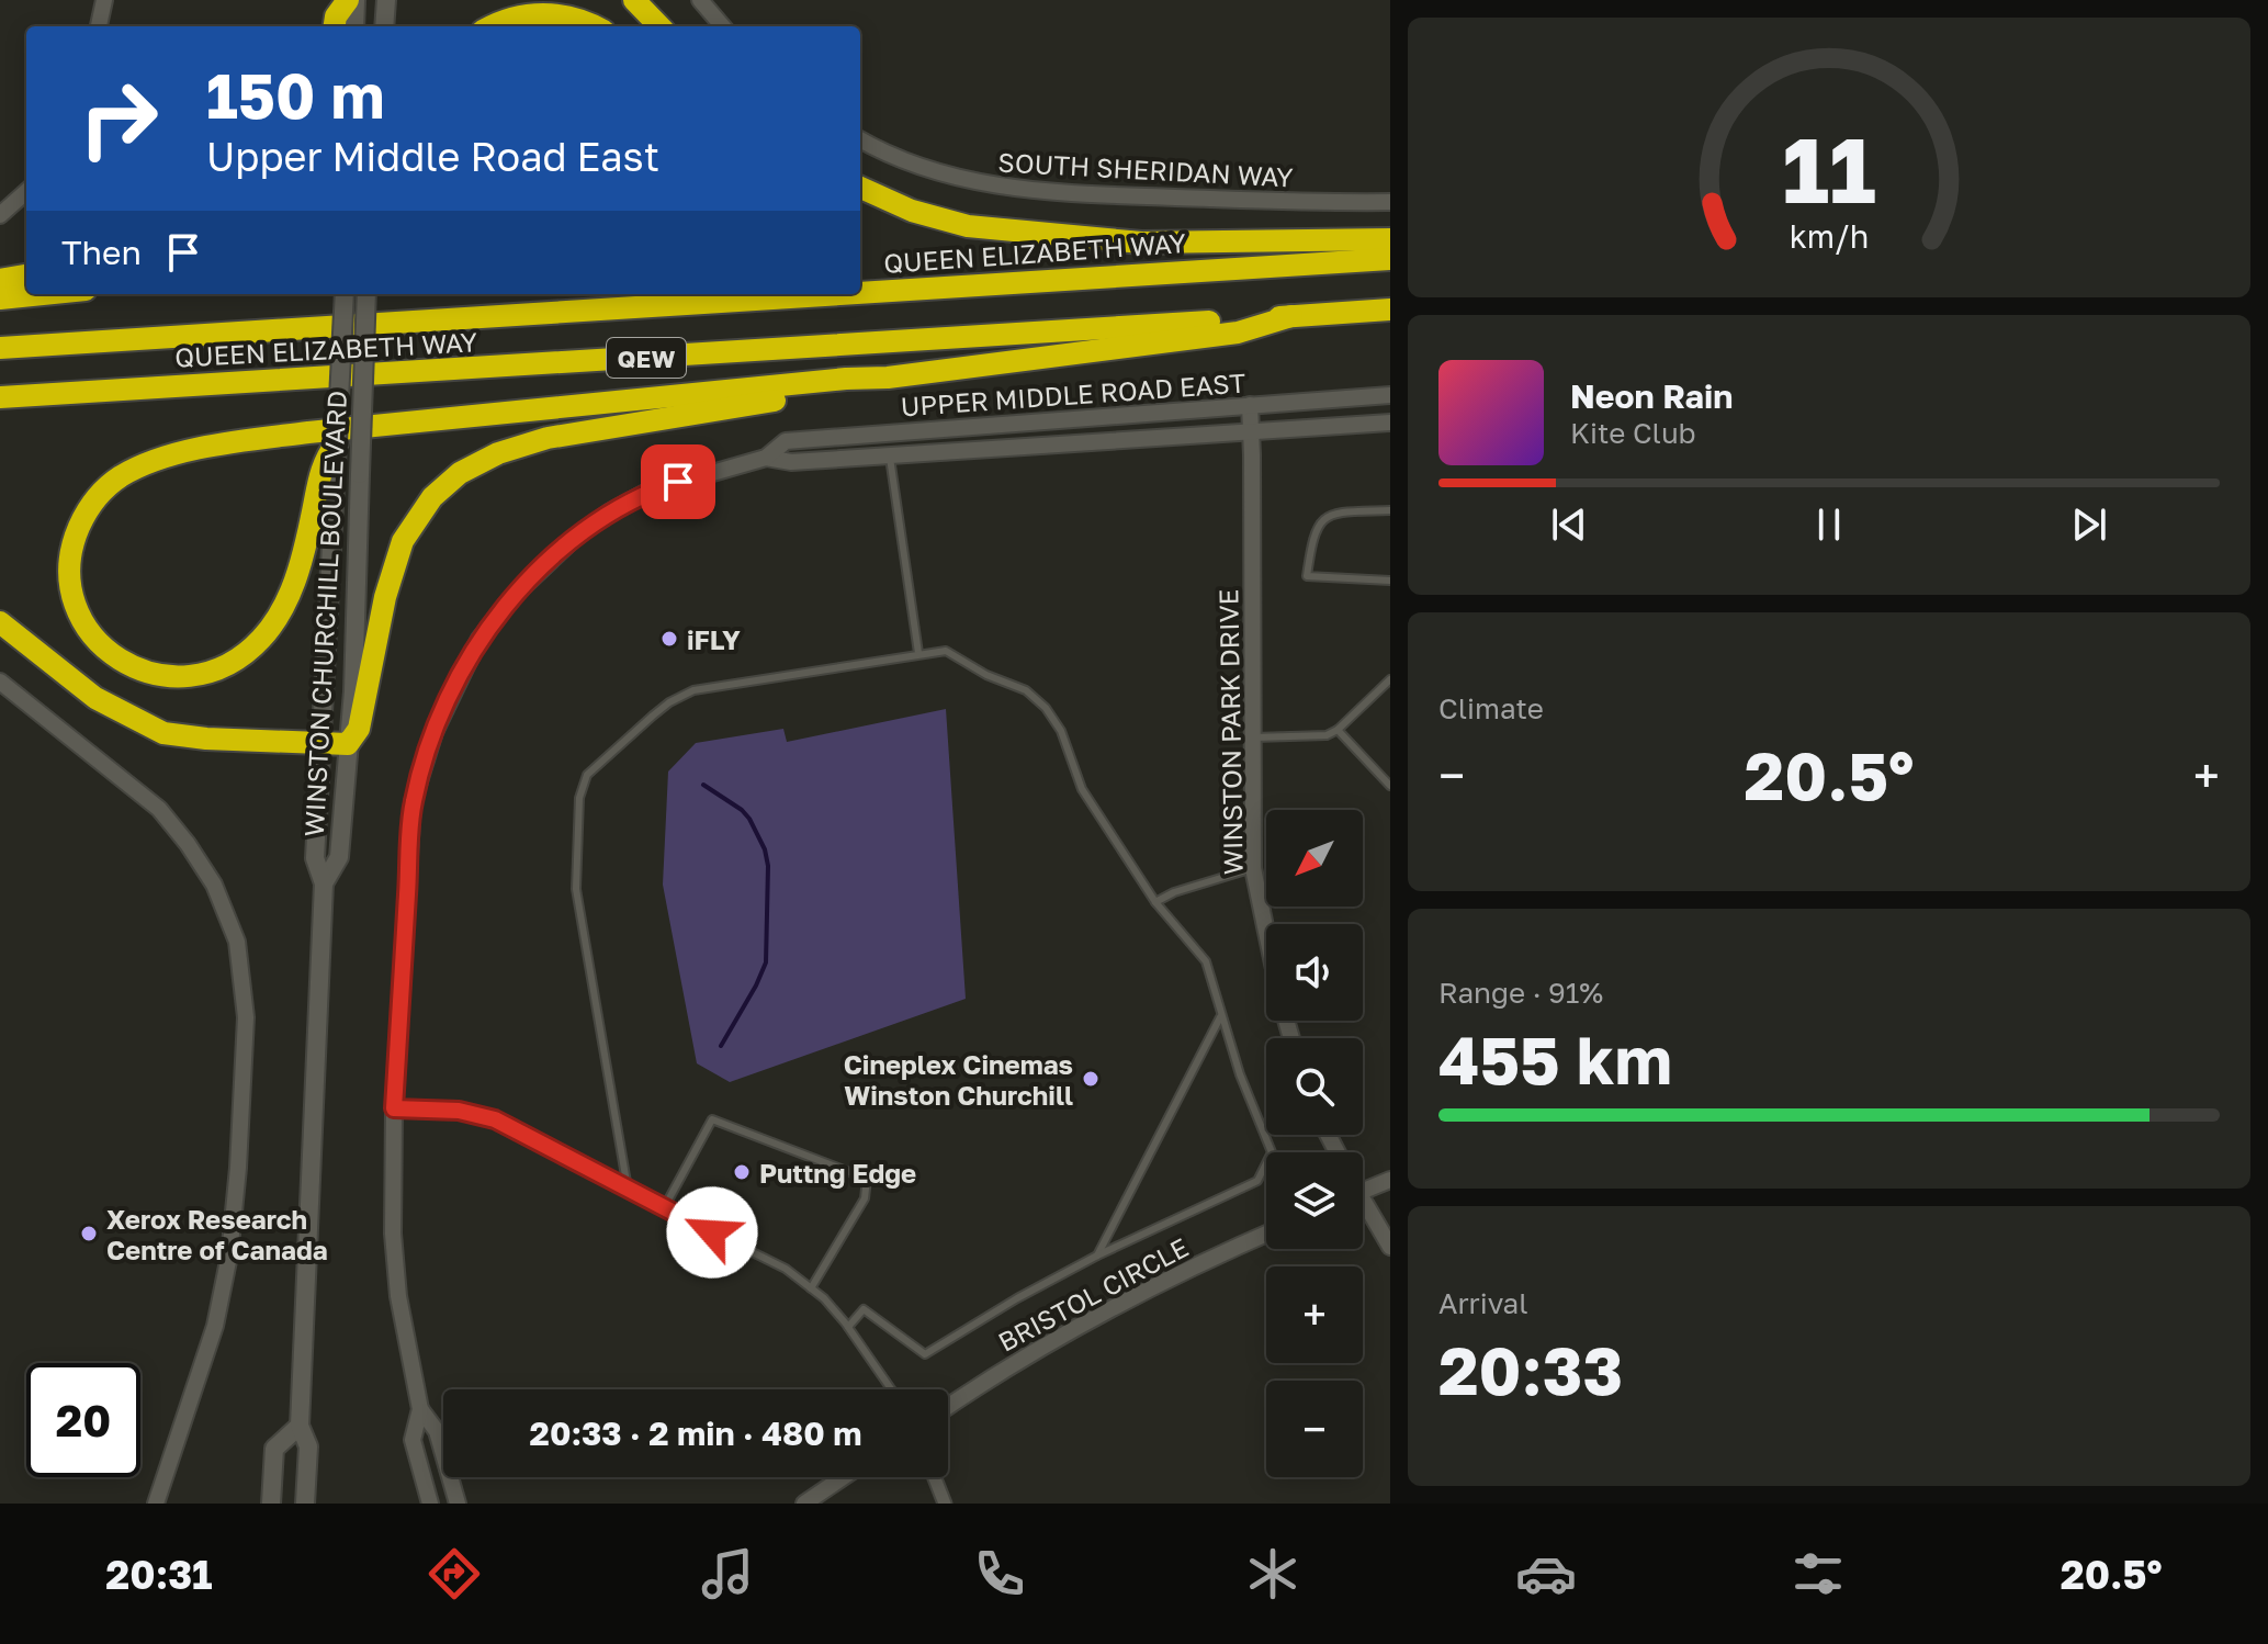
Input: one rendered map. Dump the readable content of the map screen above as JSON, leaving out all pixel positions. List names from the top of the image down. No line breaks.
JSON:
{"streets":{"highway":["QUEEN ELIZABETH WAY","QEW"],"main road":["WINSTON CHURCHILL BOULEVARD"],"street":["SOUTH SHERIDAN WAY","UPPER MIDDLE ROAD EAST","WINSTON PARK DRIVE","BRISTOL CIRCLE"]},"crossings":[["UPPER MIDDLE ROAD EAST","WINSTON PARK DRIVE"]],"places":["iFLY","Cineplex Cinemas Winston Churchill","Puttng Edge","Xerox Research Centre of Canada"],"north":"bottom left","page":{"turn":["150 m","Upper Middle Road East"],"then":"Then","song":["Neon Rain","Kite Club"],"tile":["Climate",["Range · 91%","455 km"],["Arrival","20:33"]],"heat":["−","20.5°","+"],"map_buttons":["+","−"],"limit":"20","trip":"20:33 · 2 min · 480 m","tabs":["20:31","20.5°"],"gauge":["11","km/h"]}}
